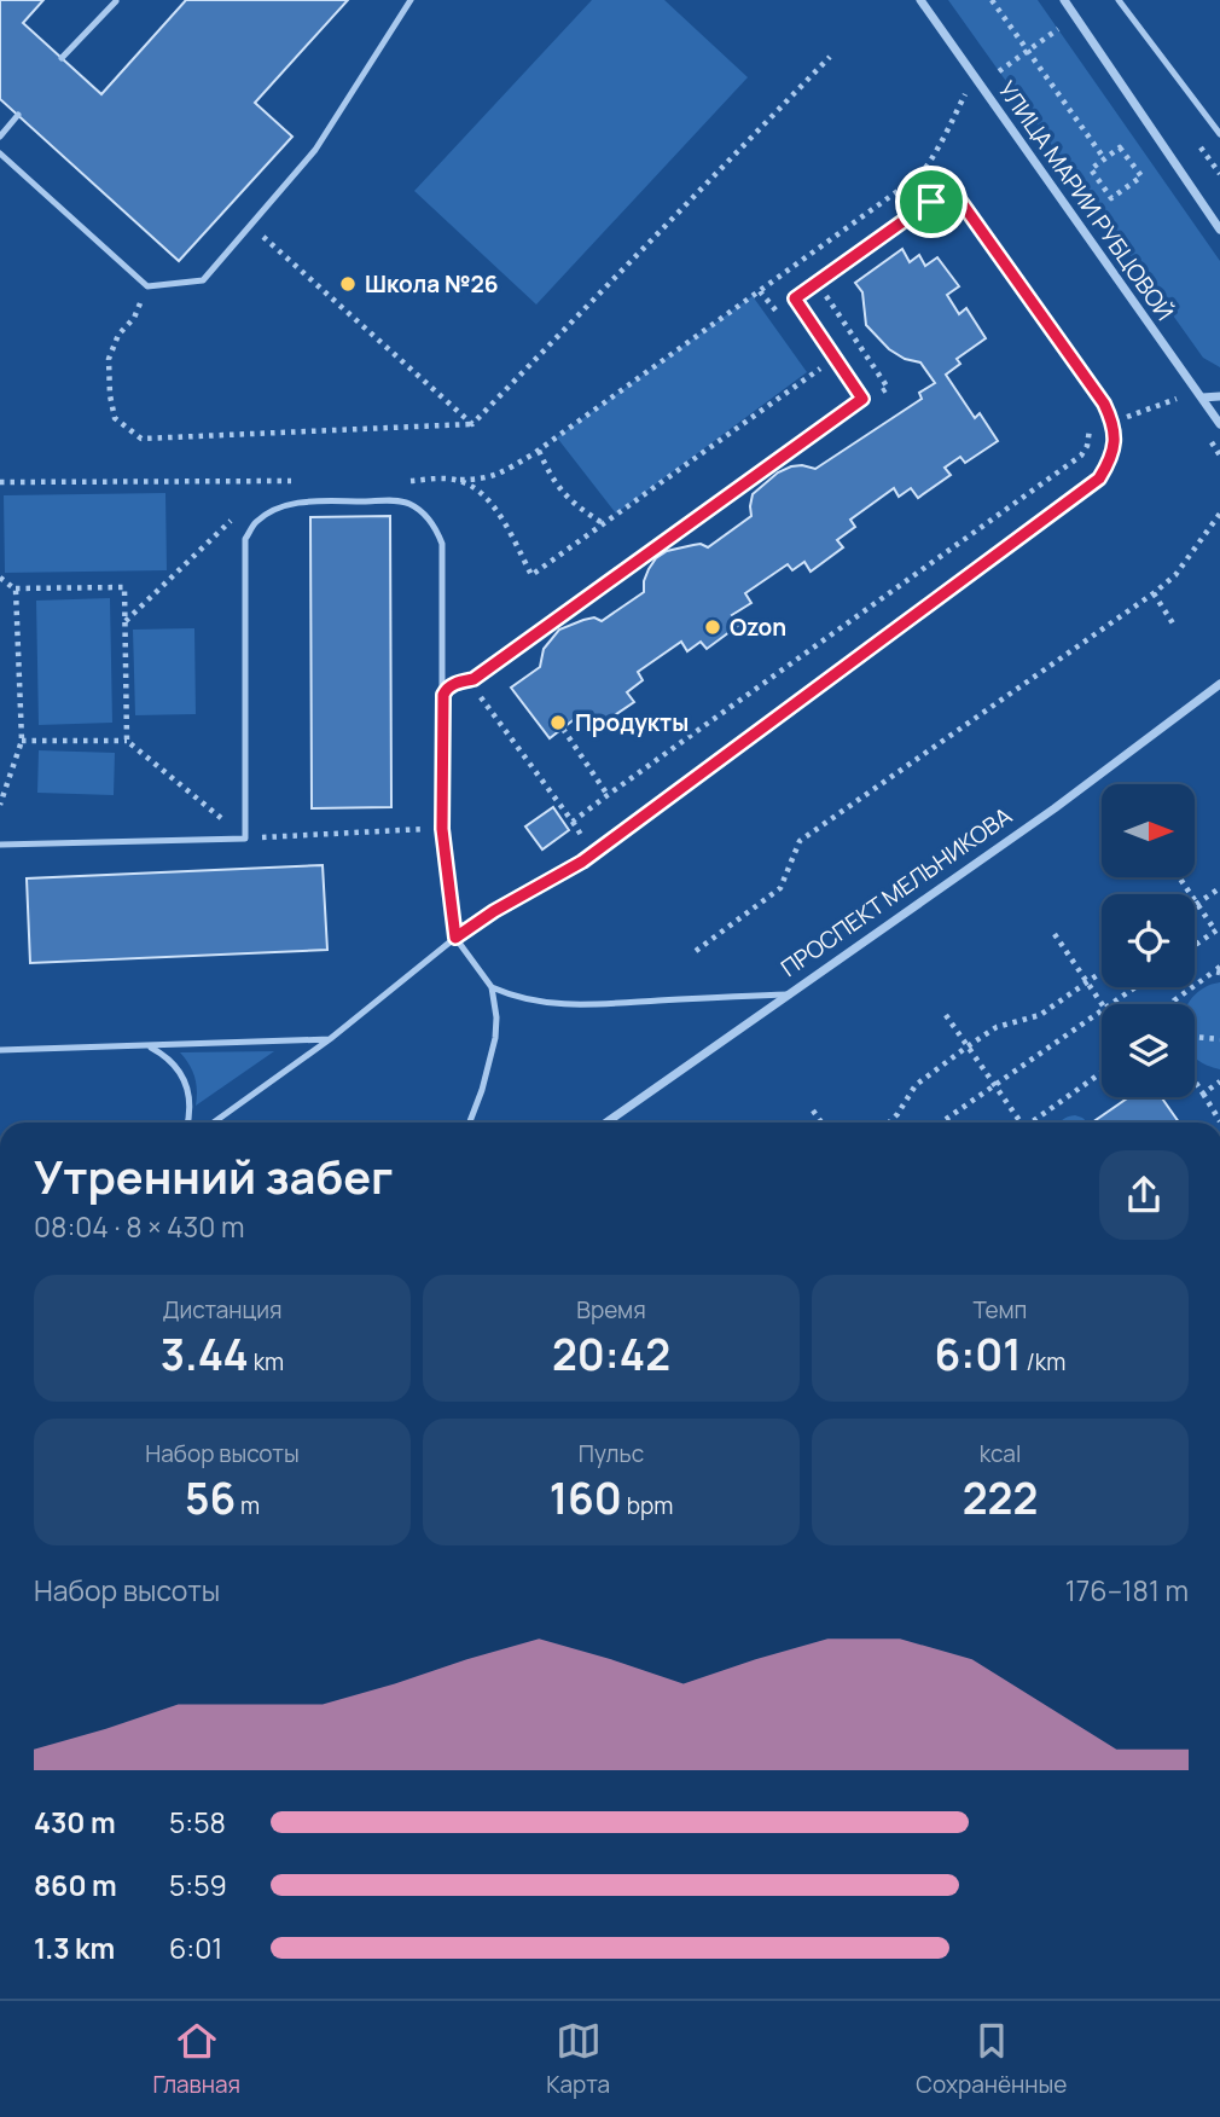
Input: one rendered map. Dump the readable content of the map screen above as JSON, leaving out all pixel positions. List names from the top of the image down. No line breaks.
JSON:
{"streets":{"street":["УЛИЦА МАРИИ РУБЦОВОЙ","ПРОСПЕКТ МЕЛЬНИКОВА"]},"places":["Школа №26","Ozon","Продукты"],"north":"right","page":{"heading":["Утренний забег","08:04 · 8 × 430 m"],"stats":[["Дистанция","3.44 km"],["Время","20:42"],["Темп","6:01 /km"],["Набор высоты","56 m"],["Пульс","160 bpm"],["kcal","222"]],"chart":["Набор высоты","176–181 m"],"list":[{"name":"430 m","note":"5:58"},{"name":"860 m","note":"5:59"},{"name":"1.3 km","note":"6:01"}],"tabs":["Главная","Карта","Сохранённые"]}}
